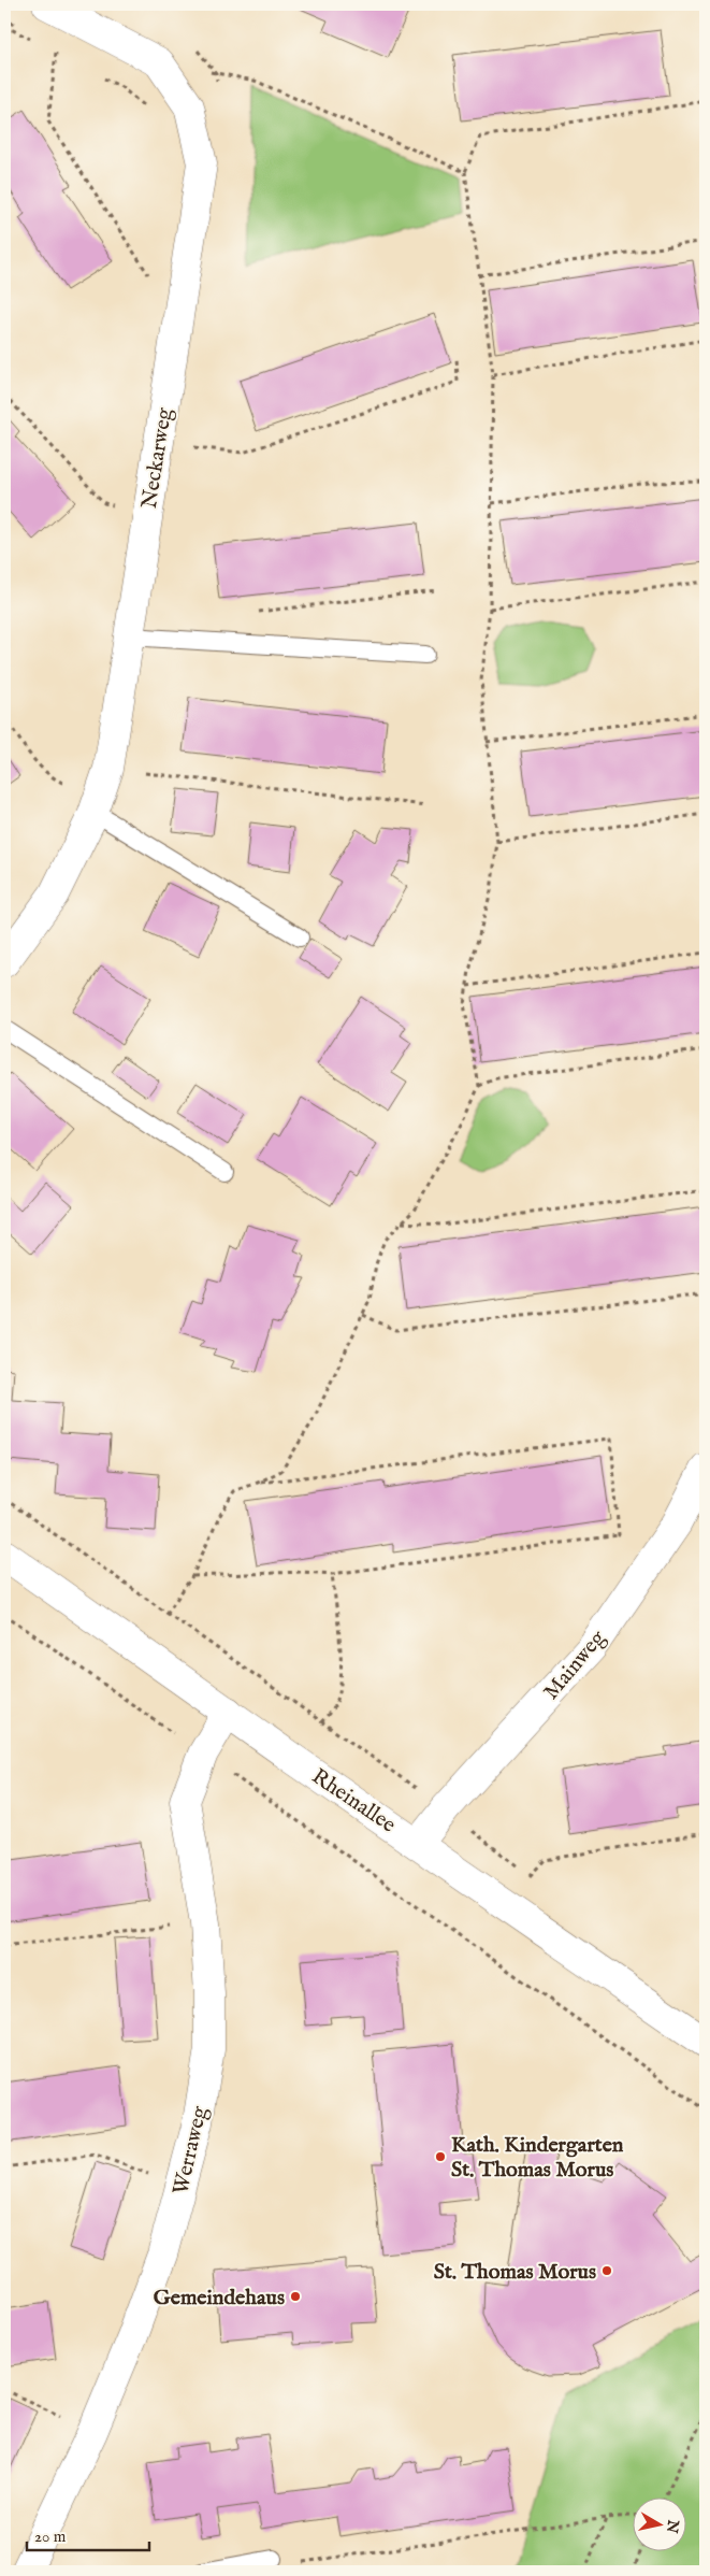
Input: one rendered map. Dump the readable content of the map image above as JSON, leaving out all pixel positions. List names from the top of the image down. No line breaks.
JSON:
{"streets":{"street":["Neckarweg","Mainweg","Rheinallee","Werraweg"]},"crossings":[["Mainweg","Rheinallee"],["Rheinallee","Werraweg"]],"places":["Kath. Kindergarten St. Thomas Morus","St. Thomas Morus","Gemeindehaus"],"scale_bar":"20 m","north":"right"}
